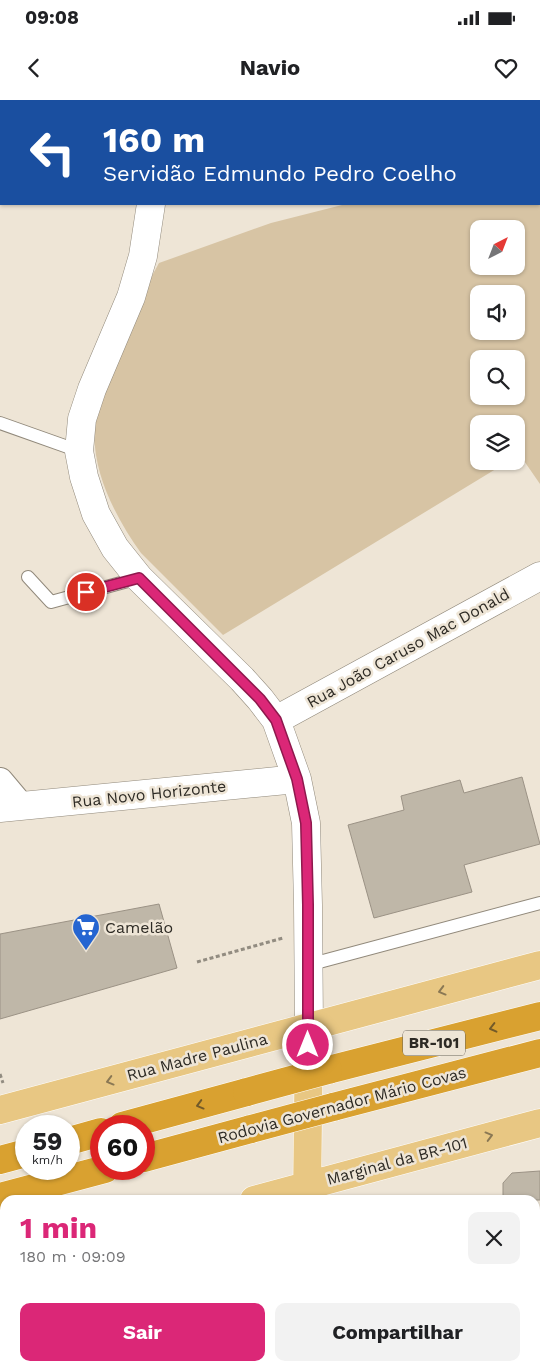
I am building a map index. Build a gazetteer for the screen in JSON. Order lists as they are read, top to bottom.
{
  "streets": {
    "highway": ["BR-101", "Rodovia Governador Mário Covas"],
    "main road": [
      "Rua João Caruso Mac Donald",
      "Rua Novo Horizonte",
      "Rua Madre Paulina",
      "Marginal da BR-101"
    ]
  },
  "one_way": ["Rua Madre Paulina", "Marginal da BR-101"],
  "places": {
    "supermarket": ["Camelão"]
  },
  "north": "top right",
  "page": {
    "status": "09:08",
    "header": "Navio",
    "turn": ["160 m", "Servidão Edmundo Pedro Coelho"],
    "speed": "59 km/h",
    "limit": "60",
    "heading": ["1 min", "180 m · 09:09"],
    "buttons": ["Sair", "Compartilhar"]
  }
}
